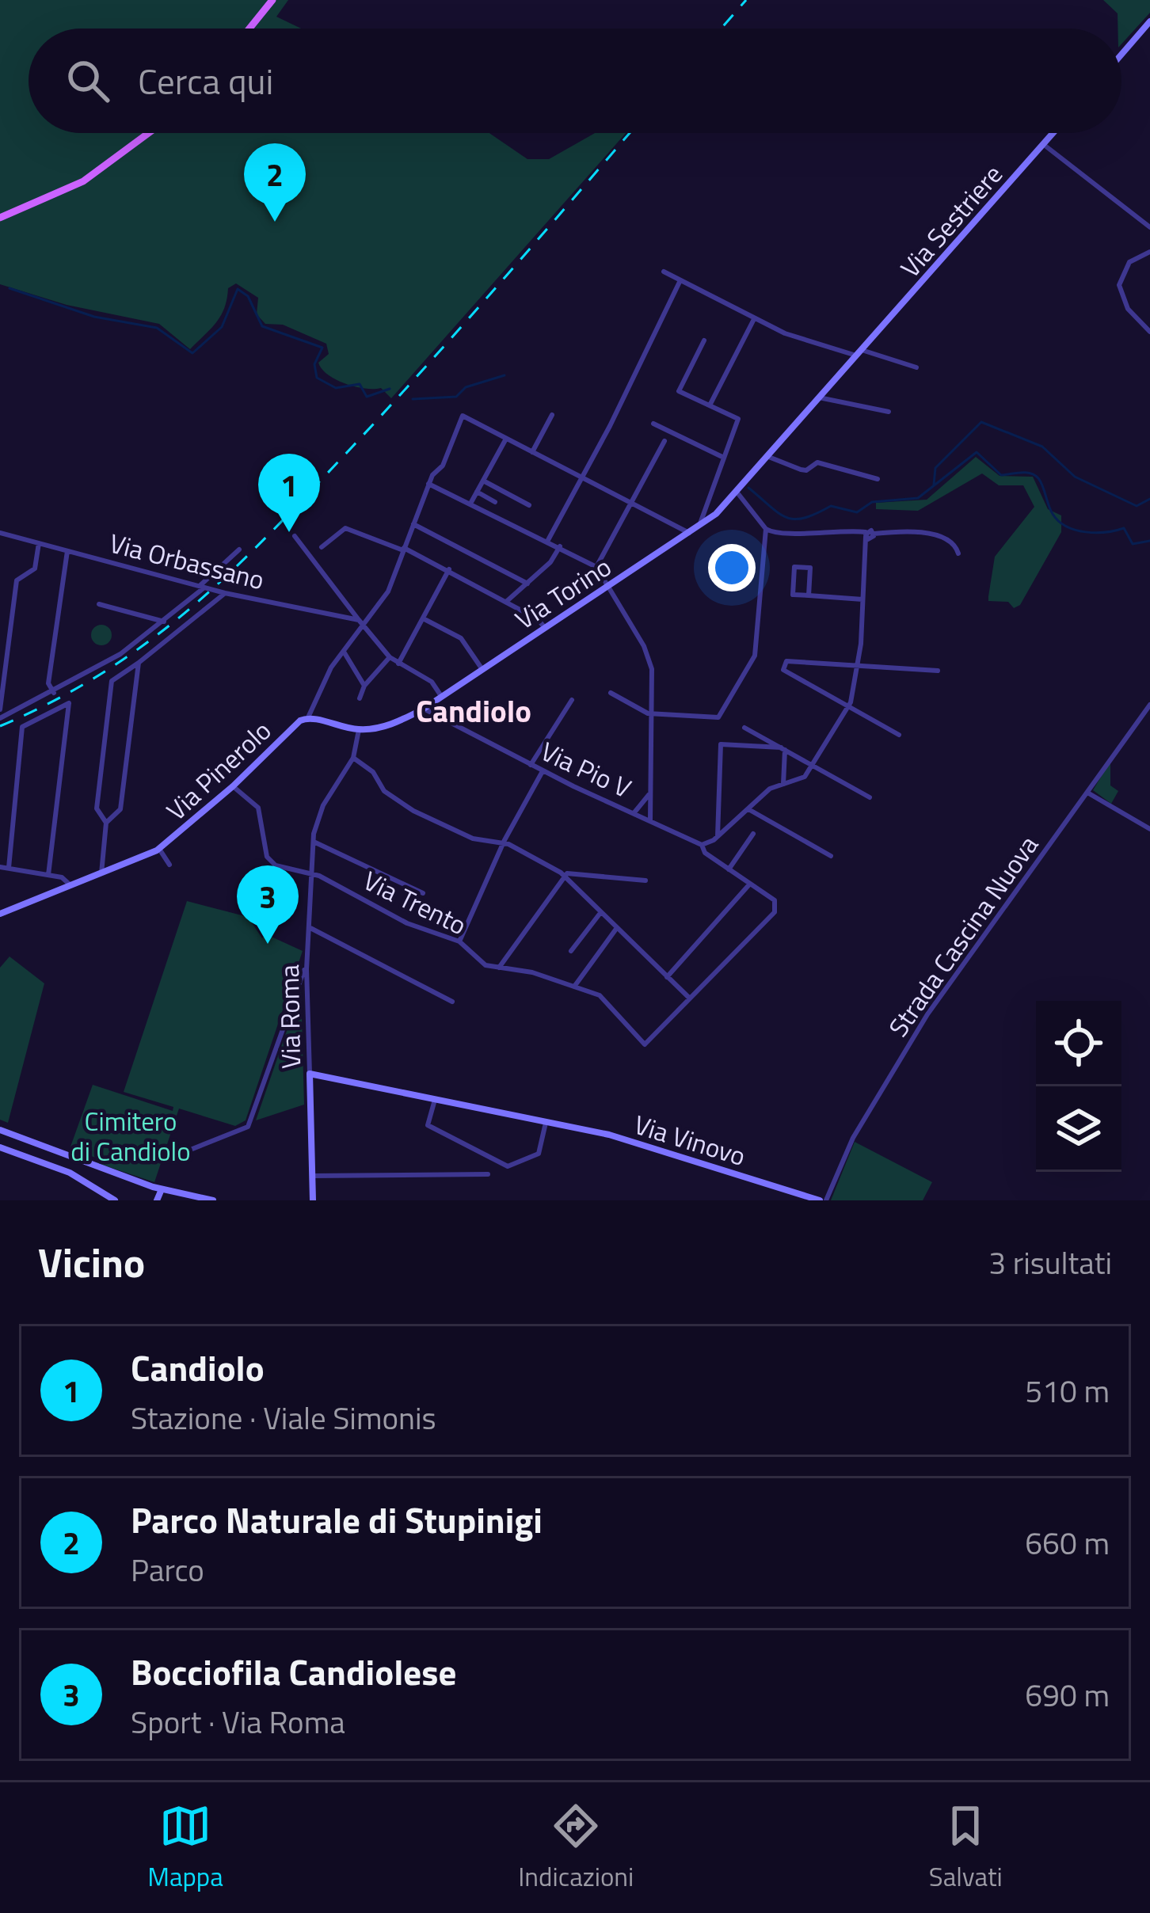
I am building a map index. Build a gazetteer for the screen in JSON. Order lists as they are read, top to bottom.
{
  "streets": {
    "main road": [
      "Via Sestriere",
      "Via Torino",
      "Via Pinerolo",
      "Via Roma",
      "Via Vinovo"
    ],
    "street": [
      "Via Orbassano",
      "Via Pio V",
      "Via Trento",
      "Strada Cascina Nuova"
    ]
  },
  "crossings": [
    ["Via Sestriere", "Via Torino"],
    ["Via Torino", "Via Pio V"],
    ["Via Torino", "Via Pinerolo"],
    ["Via Torino", "Via Roma"],
    ["Via Pio V", "Via Trento"],
    ["Via Pinerolo", "Via Trento"],
    ["Via Pinerolo", "Via Roma"],
    ["Via Trento", "Via Roma"],
    ["Strada Cascina Nuova", "Via Vinovo"],
    ["Via Roma", "Via Vinovo"]
  ],
  "districts": ["Candiolo"],
  "parks": ["Cimitero di Candiolo"],
  "page": {
    "search": "Cerca qui",
    "pins": ["2", "1", "3"],
    "heading": ["Vicino", "3 risultati"],
    "list": [
      {
        "mark": "1",
        "name": "Candiolo",
        "note": "Stazione · Viale Simonis",
        "value": "510 m"
      },
      {
        "mark": "2",
        "name": "Parco Naturale di Stupinigi",
        "note": "Parco",
        "value": "660 m"
      },
      {
        "mark": "3",
        "name": "Bocciofila Candiolese",
        "note": "Sport · Via Roma",
        "value": "690 m"
      }
    ],
    "nav": ["Mappa", "Indicazioni", "Salvati"]
  }
}
